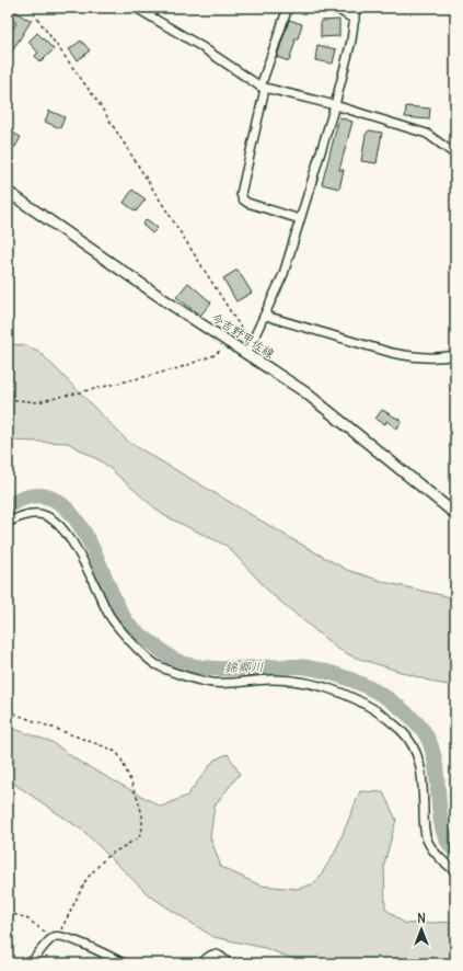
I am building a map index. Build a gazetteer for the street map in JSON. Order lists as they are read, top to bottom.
{
  "streets": {
    "main road": ["今吉野甲佐線"]
  },
  "water": ["錦郷川"],
  "north": "top"
}
